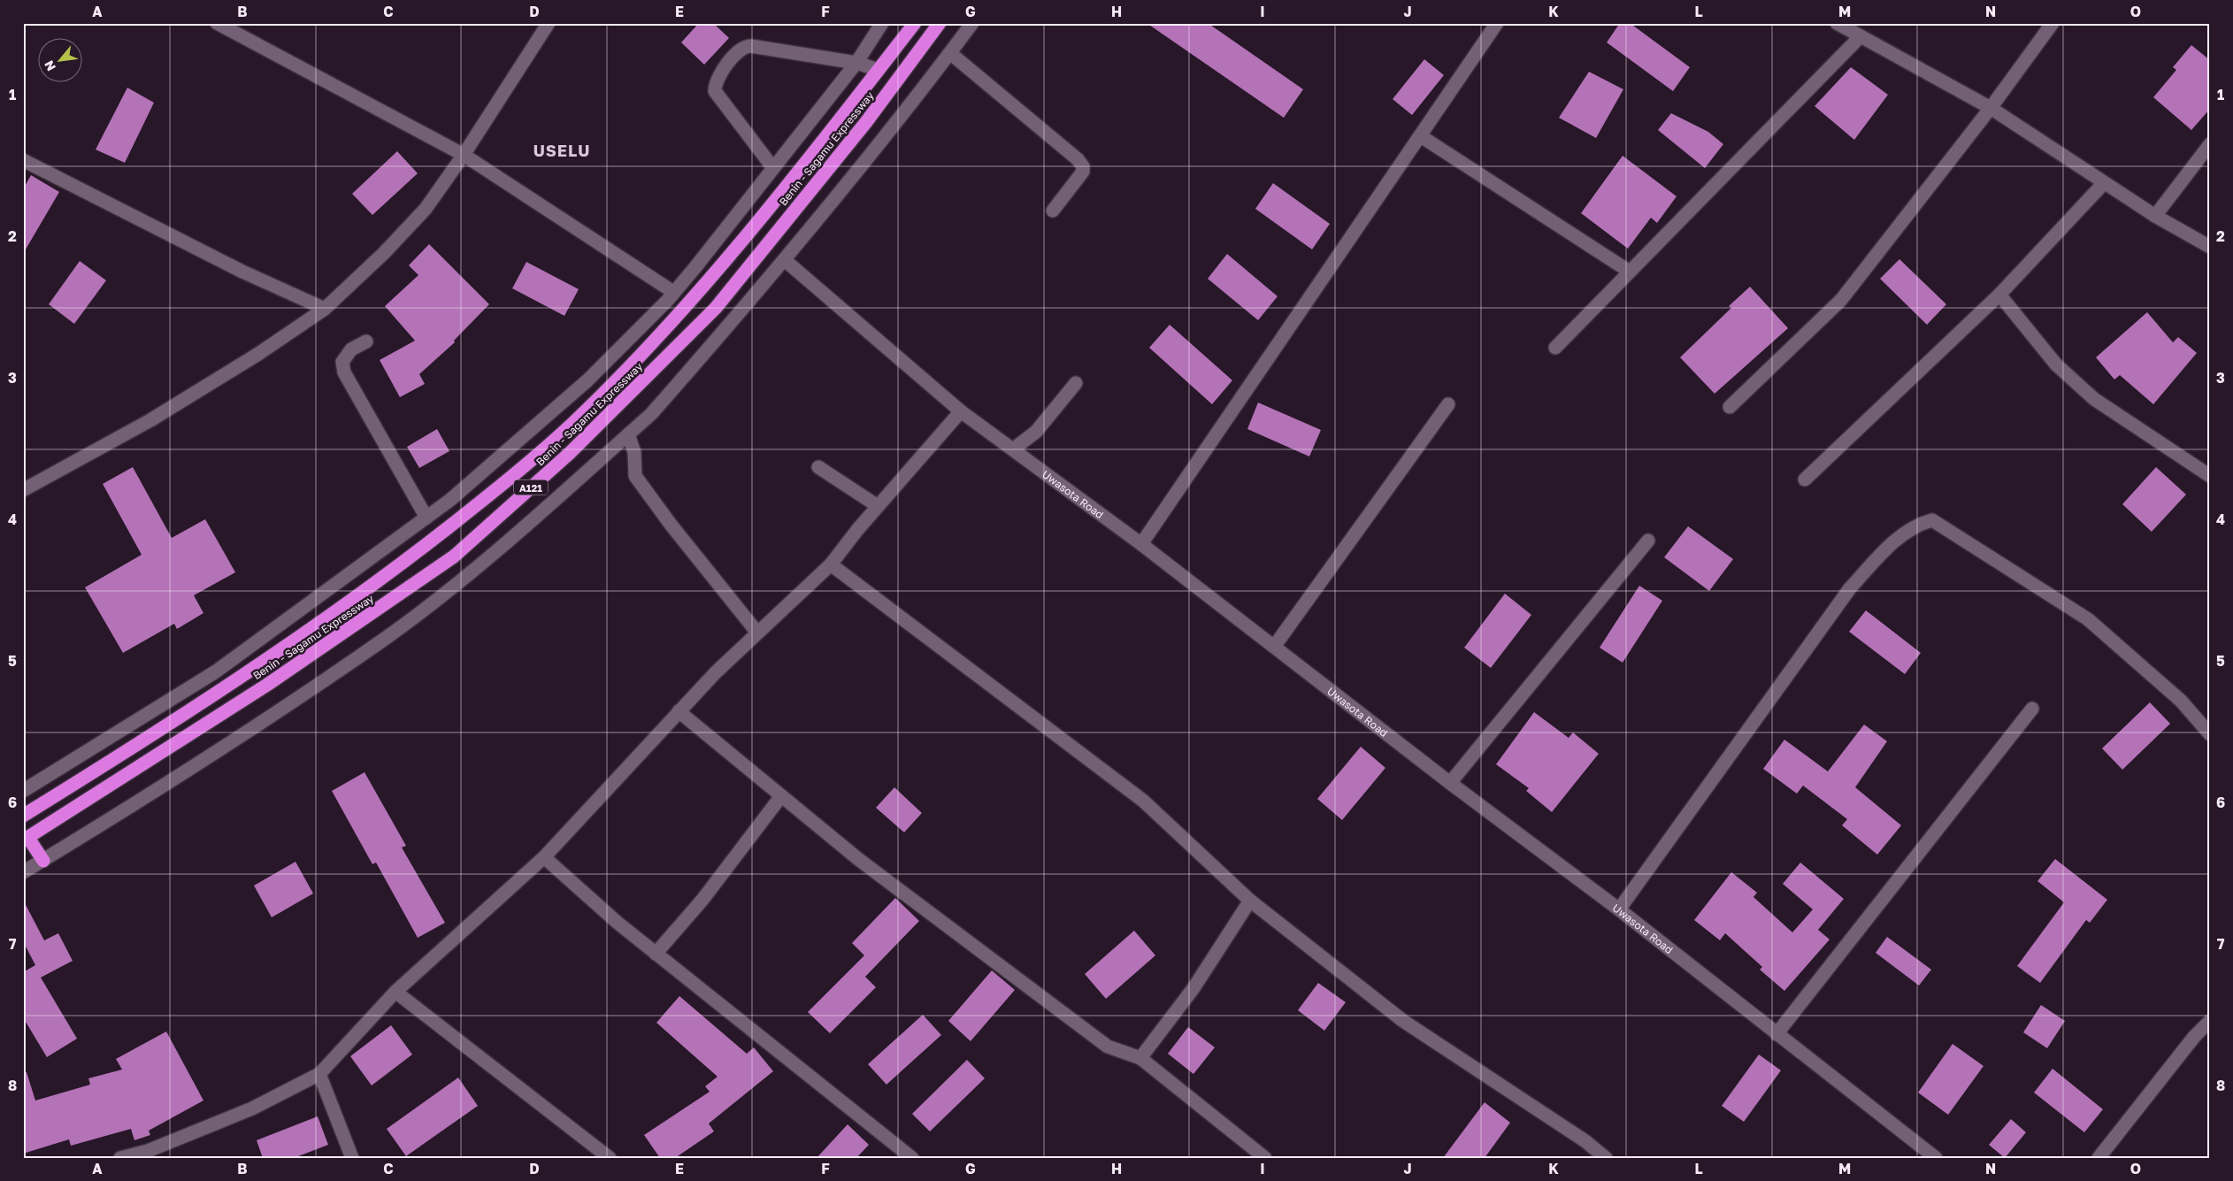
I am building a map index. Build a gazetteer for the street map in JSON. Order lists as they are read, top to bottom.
{
  "streets": {
    "highway": ["Benin - Sagamu Expressway", "A121"],
    "street": ["Uwasota Road"]
  },
  "districts": ["USELU"],
  "north": "bottom left",
  "grid": {
    "columns": [
      "A",
      "B",
      "C",
      "D",
      "E",
      "F",
      "G",
      "H",
      "I",
      "J",
      "K",
      "L",
      "M",
      "N",
      "O"
    ],
    "rows": [
      "1",
      "2",
      "3",
      "4",
      "5",
      "6",
      "7",
      "8"
    ]
  }
}
